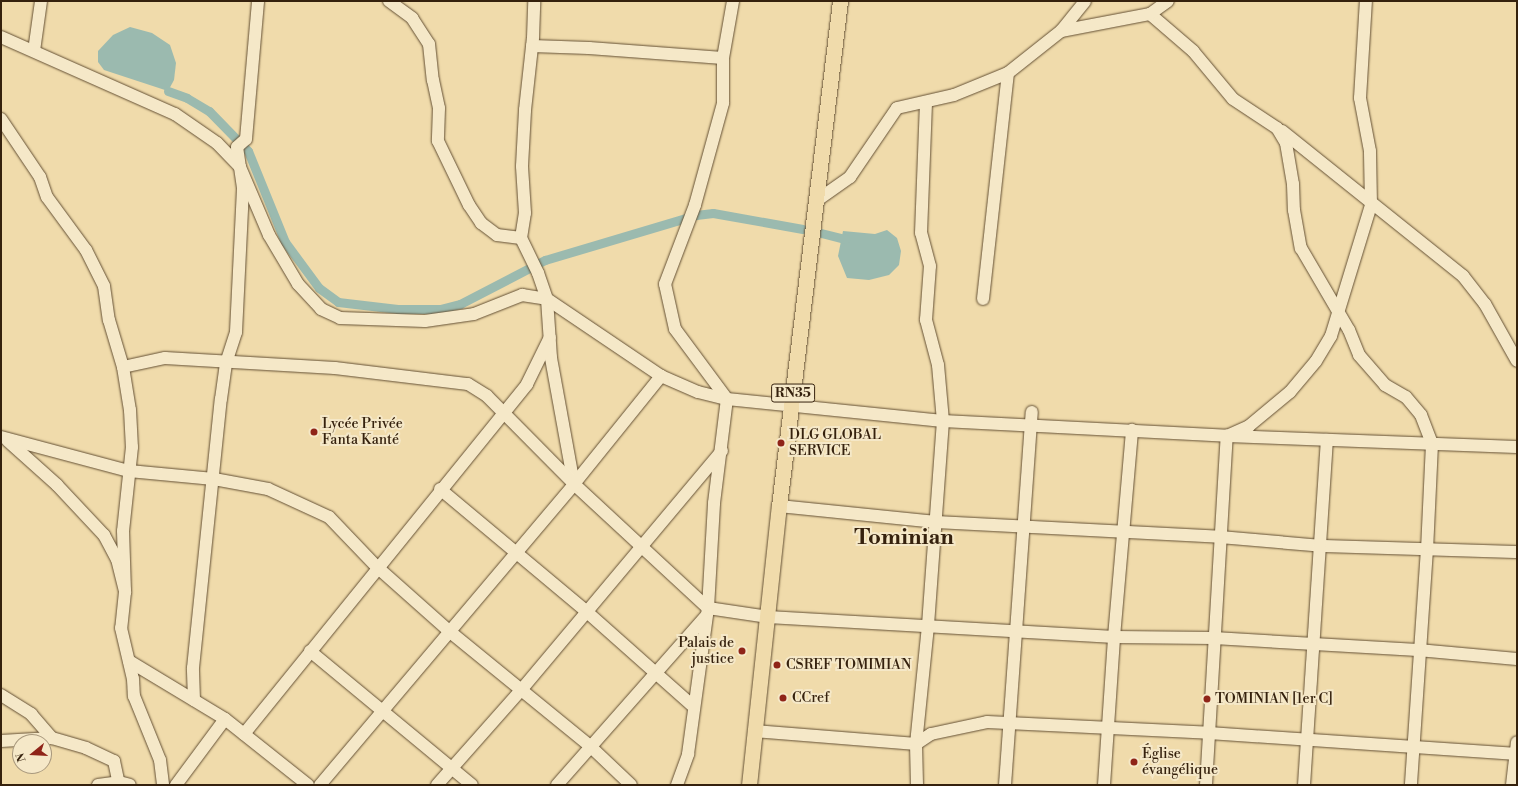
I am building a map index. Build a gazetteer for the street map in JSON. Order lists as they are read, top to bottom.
{
  "streets": {
    "main road": ["RN35"]
  },
  "districts": ["Tominian"],
  "places": [
    "Lycée Privée Fanta Kanté",
    "DLG GLOBAL SERVICE",
    "Palais de justice",
    "CSREF TOMIMIAN",
    "CCref",
    "TOMINIAN [1er C]",
    "Église évangélique"
  ],
  "north": "left"
}
